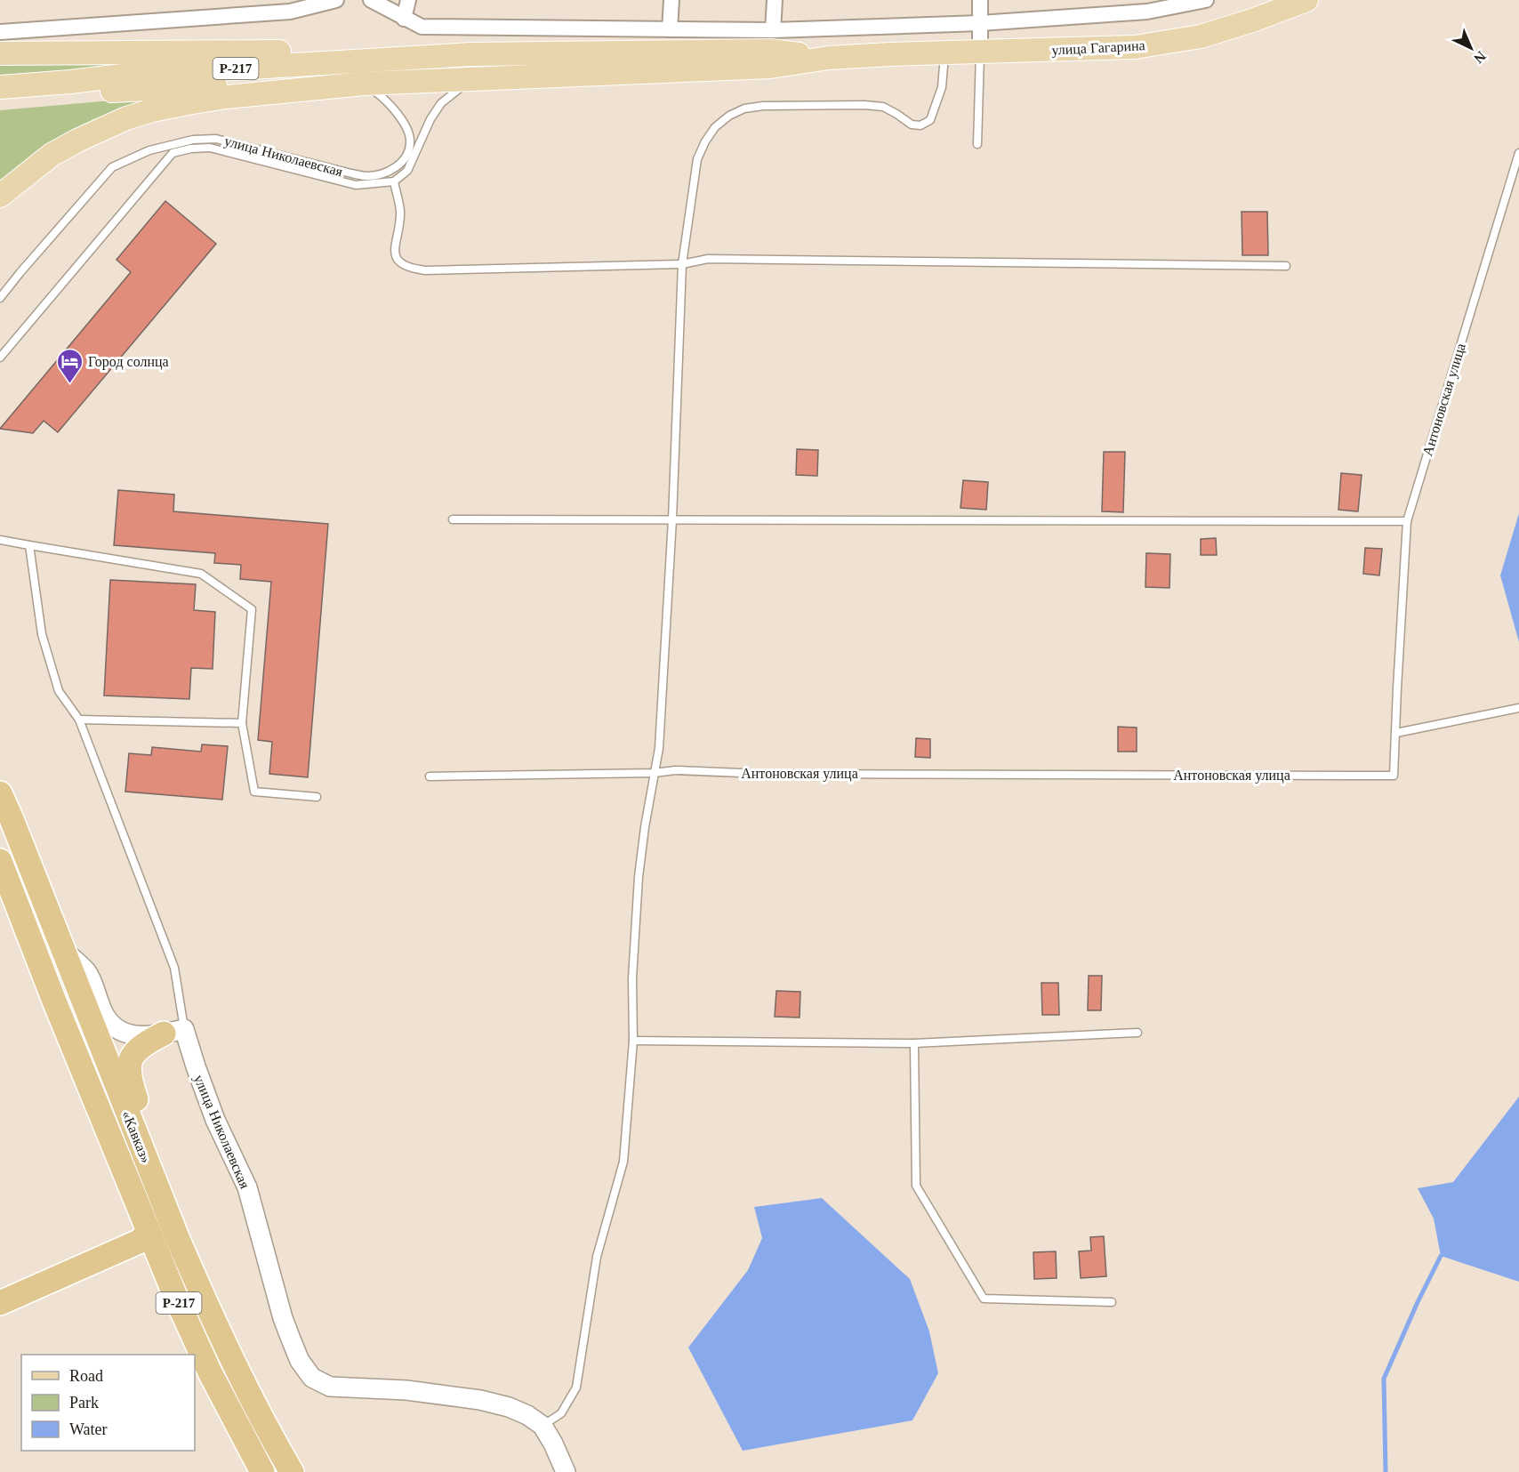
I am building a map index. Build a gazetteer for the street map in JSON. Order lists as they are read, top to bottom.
{
  "streets": {
    "highway": ["Р-217", "«Кавказ»"],
    "main road": ["улица Гагарина"],
    "street": ["улица Николаевская"],
    "lane": ["Антоновская улица"]
  },
  "crossings": [
    ["Р-217", "улица Николаевская"]
  ],
  "places": {
    "hotel": ["Город солнца"]
  },
  "legend": ["Road", "Park", "Water"],
  "north": "bottom right"
}
